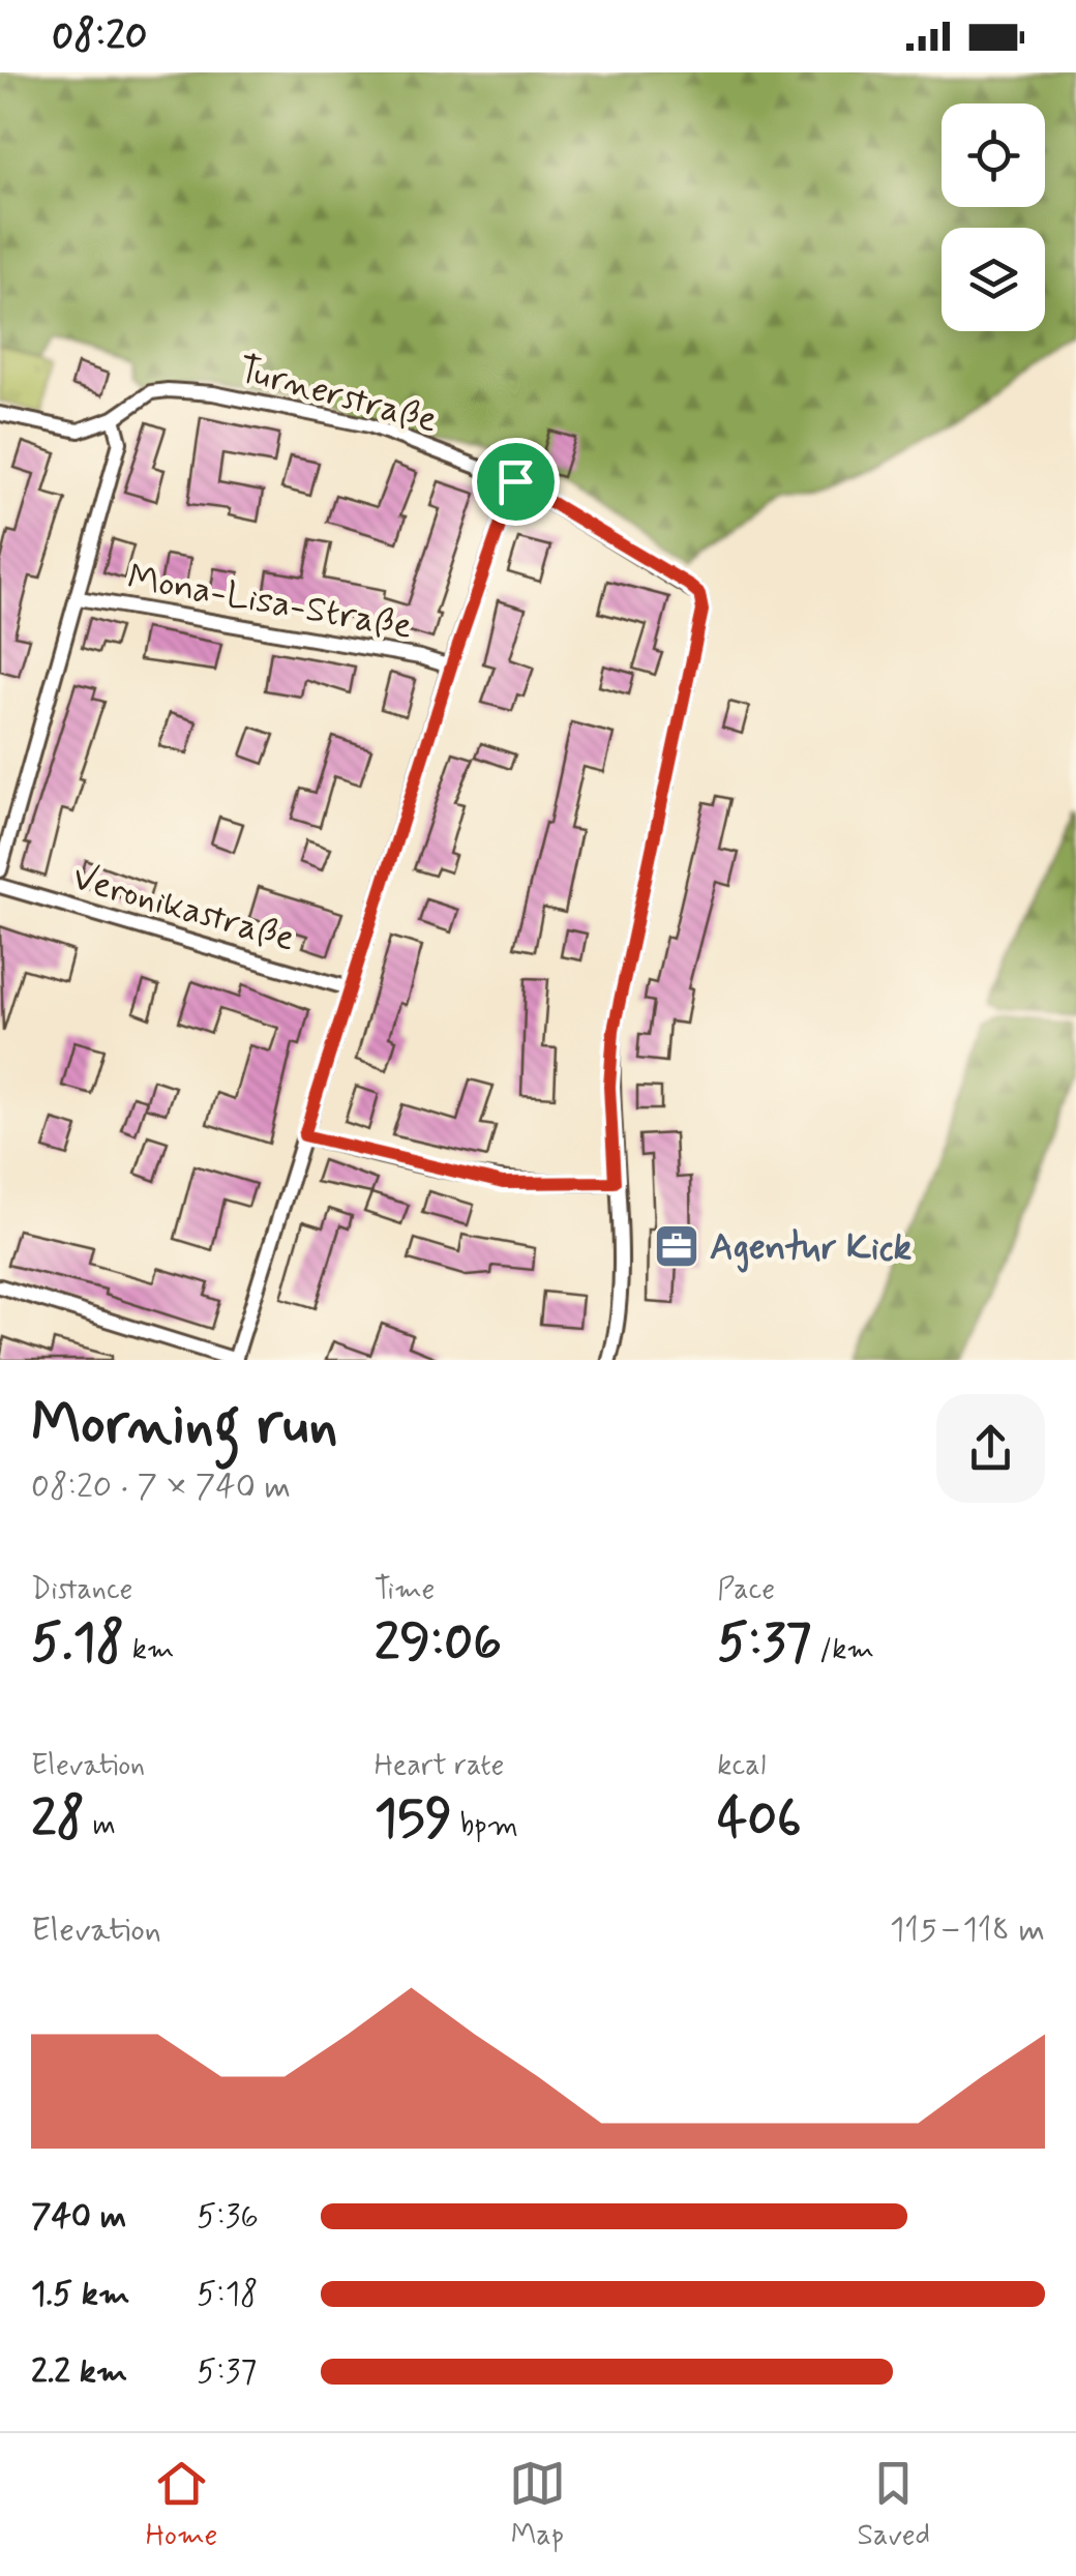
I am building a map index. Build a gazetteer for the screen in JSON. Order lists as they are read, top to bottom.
{
  "streets": {
    "street": ["Turnerstraße", "Mona-Lisa-Straße", "Veronikastraße"]
  },
  "places": {
    "office": ["Agentur Kick"]
  },
  "page": {
    "status": "08:20",
    "heading": ["Morning run", "08:20 · 7 × 740 m"],
    "stats": [
      ["Distance", "5.18 km"],
      ["Time", "29:06"],
      ["Pace", "5:37 /km"],
      ["Elevation", "28 m"],
      ["Heart rate", "159 bpm"],
      ["kcal", "406"]
    ],
    "chart": ["Elevation", "115–118 m"],
    "list": [
      {
        "name": "740 m",
        "note": "5:36"
      },
      {
        "name": "1.5 km",
        "note": "5:18"
      },
      {
        "name": "2.2 km",
        "note": "5:37"
      }
    ],
    "tabs": ["Home", "Map", "Saved"]
  }
}
